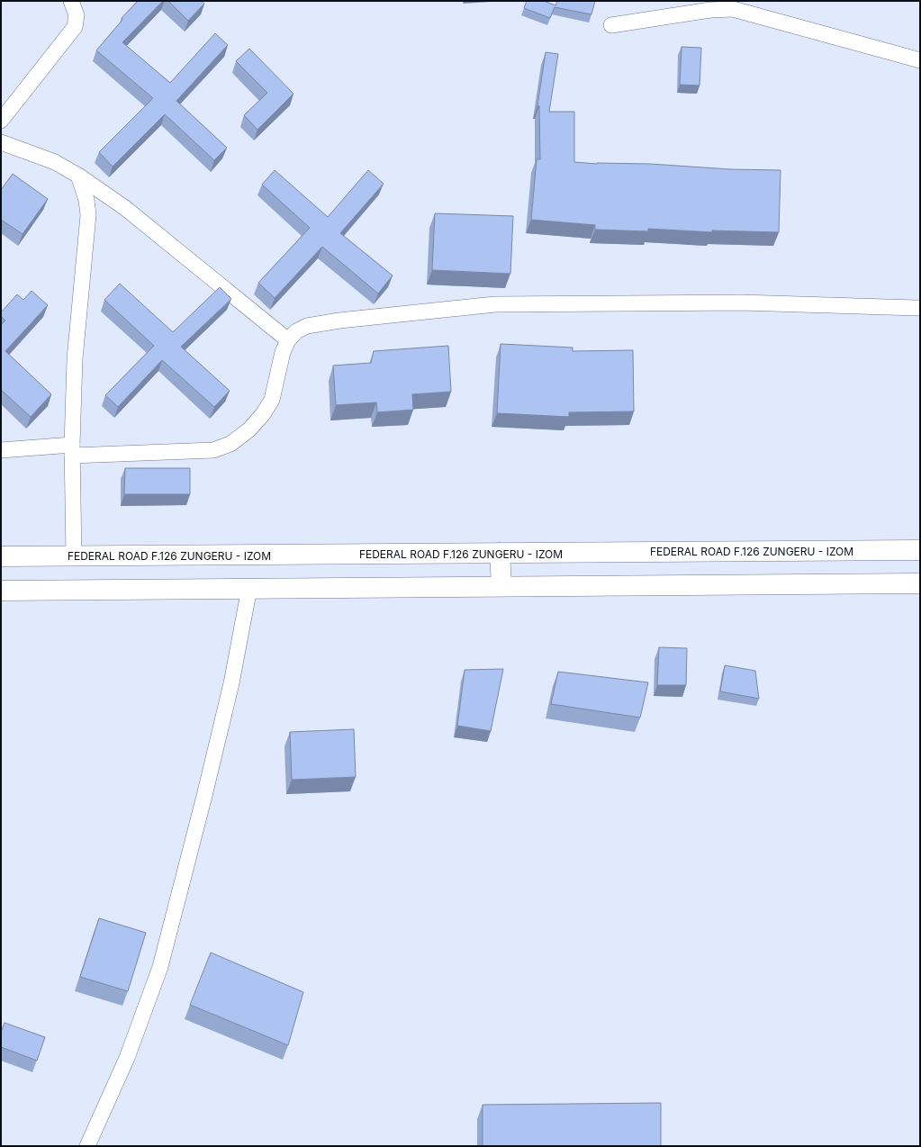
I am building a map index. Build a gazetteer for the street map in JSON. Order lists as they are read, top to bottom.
{
  "streets": {
    "main road": ["FEDERAL ROAD F.126 ZUNGERU - IZOM"]
  }
}
